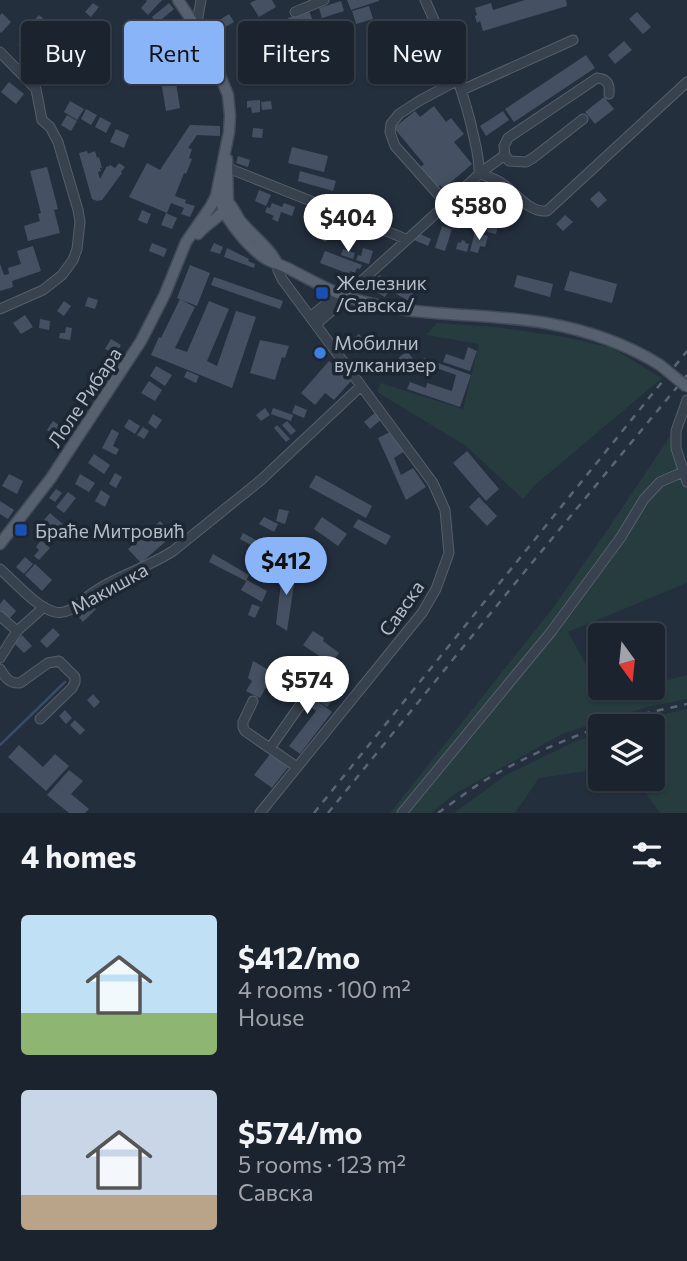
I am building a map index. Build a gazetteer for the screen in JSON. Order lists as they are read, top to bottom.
{
  "streets": {
    "main road": ["Лоле Рибара", "Савска"],
    "street": ["Макишка"]
  },
  "crossings": [
    ["Лоле Рибара", "Савска"],
    ["Макишка", "Савска"]
  ],
  "places": {
    "transit": ["Железник /Савска/", "Браће Митровић"],
    "other": ["Мобилни вулканизер"]
  },
  "north": "bottom",
  "page": {
    "chip": [
      "Buy",
      "Rent",
      "Filters",
      "New"
    ],
    "price": [
      "$580",
      "$404",
      "$412",
      "$574"
    ],
    "heading": "4 homes",
    "list": [
      {
        "name": "$412/mo",
        "note": "4 rooms · 100 m² · House"
      },
      {
        "name": "$574/mo",
        "note": "5 rooms · 123 m² · Савска"
      }
    ]
  }
}
